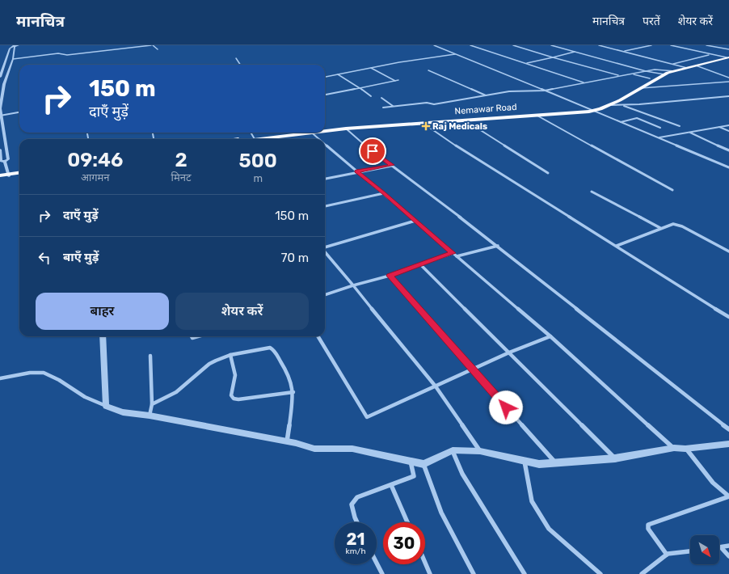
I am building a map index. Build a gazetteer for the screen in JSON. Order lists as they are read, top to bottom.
{
  "streets": {
    "highway": ["Nemawar Road"]
  },
  "places": {
    "health": ["Raj Medicals"]
  },
  "north": "bottom right",
  "page": {
    "header": "मानचित्र",
    "nav": ["मानचित्र", "परतें", "शेयर करें"],
    "turn": ["150 m", "दाएँ मुड़ें"],
    "eta": [
      "09:46",
      "आगमन",
      "2",
      "मिनट",
      "500",
      "m"
    ],
    "list": [
      {
        "name": "दाएँ मुड़ें",
        "value": "150 m"
      },
      {
        "name": "बाएँ मुड़ें",
        "value": "70 m"
      }
    ],
    "buttons": ["बाहर", "शेयर करें"],
    "speed": "21 km/h",
    "limit": "30"
  }
}
